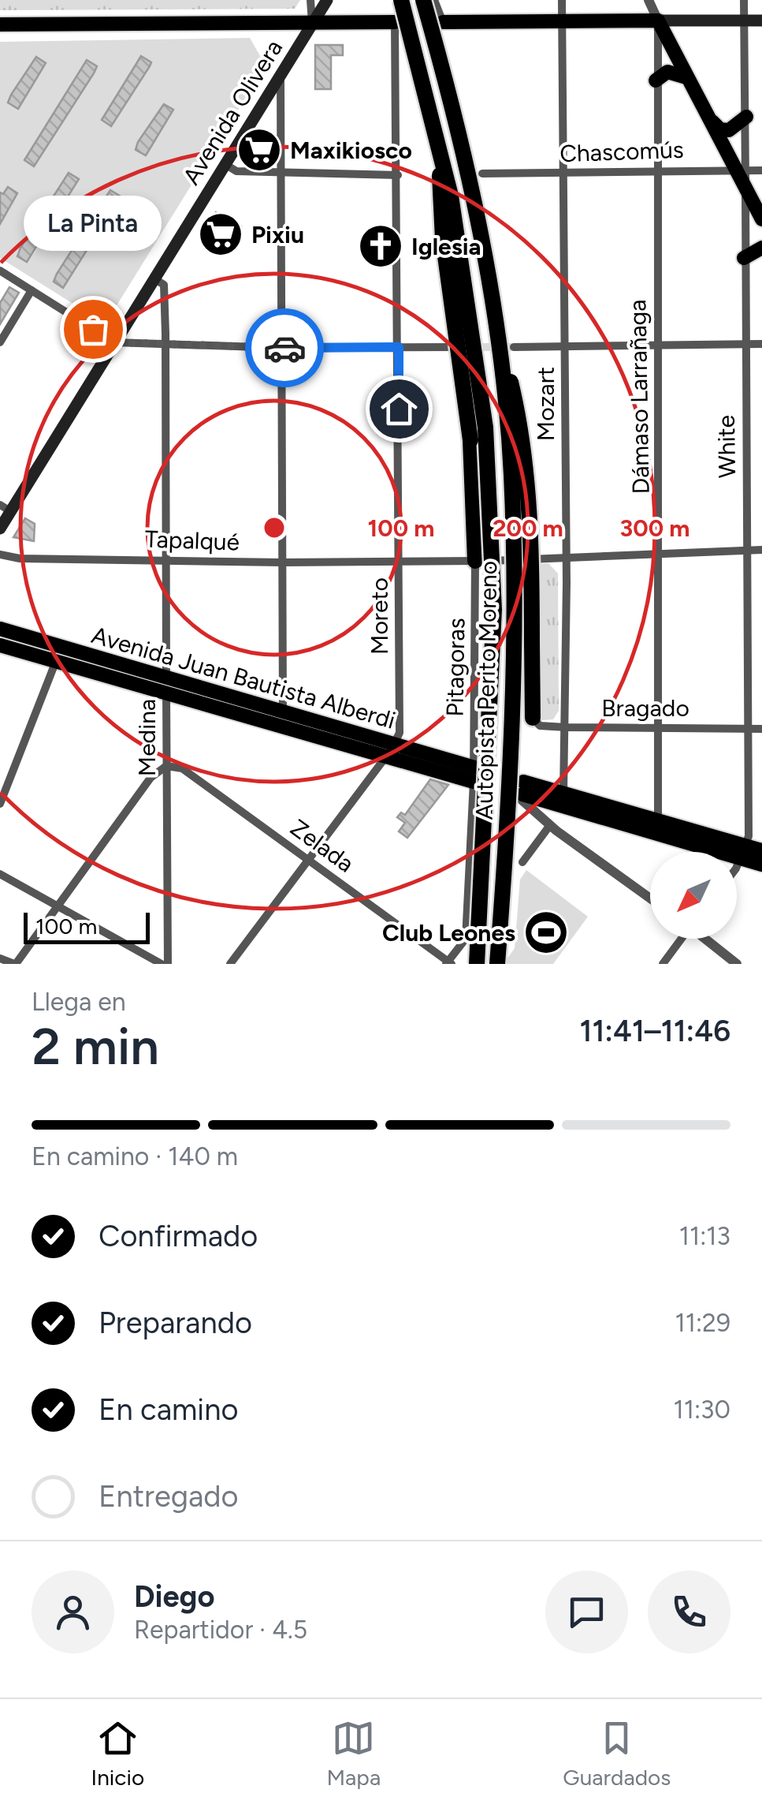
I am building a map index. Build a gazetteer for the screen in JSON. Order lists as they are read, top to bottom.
{
  "streets": {
    "highway": ["Autopista Perito Moreno"],
    "main road": ["Avenida Olivera", "Avenida Juan Bautista Alberdi"],
    "street": [
      "Chascomús",
      "Dámaso Larrañaga",
      "Mozart",
      "White",
      "Tapalqué",
      "Moreto",
      "Pitagoras",
      "Bragado",
      "Medina",
      "Zelada"
    ]
  },
  "crossings": [
    ["Avenida Olivera", "Medina"],
    ["Chascomús", "Dámaso Larrañaga"],
    ["Chascomús", "Mozart"],
    ["Dámaso Larrañaga", "Tapalqué"],
    ["Dámaso Larrañaga", "Bragado"],
    ["Mozart", "Tapalqué"],
    ["Mozart", "Bragado"],
    ["White", "Tapalqué"],
    ["White", "Bragado"],
    ["Tapalqué", "Moreto"],
    ["Tapalqué", "Pitagoras"],
    ["Tapalqué", "Medina"],
    ["Moreto", "Avenida Juan Bautista Alberdi"],
    ["Moreto", "Zelada"],
    ["Pitagoras", "Avenida Juan Bautista Alberdi"],
    ["Avenida Juan Bautista Alberdi", "Medina"],
    ["Medina", "Zelada"]
  ],
  "places": {
    "supermarket": ["Maxikiosco", "Pixiu"],
    "church": ["Iglesia"],
    "other": ["La Pinta"],
    "sports": ["Club Leones"]
  },
  "scale_bar": "100 m",
  "north": "bottom left",
  "page": {
    "bubble": "La Pinta",
    "scale": "100 m",
    "heading": ["2 min", "Llega en", "11:41–11:46"],
    "panel": ["Diego", "Repartidor · 4.5"],
    "bar": "En camino · 140 m",
    "list": [
      ["Confirmado", "11:13"],
      ["Preparando", "11:29"],
      ["En camino", "11:30"],
      "Entregado"
    ],
    "tabs": ["Inicio", "Mapa", "Guardados"]
  },
  "rings": ["100 m", "200 m", "300 m"]
}
